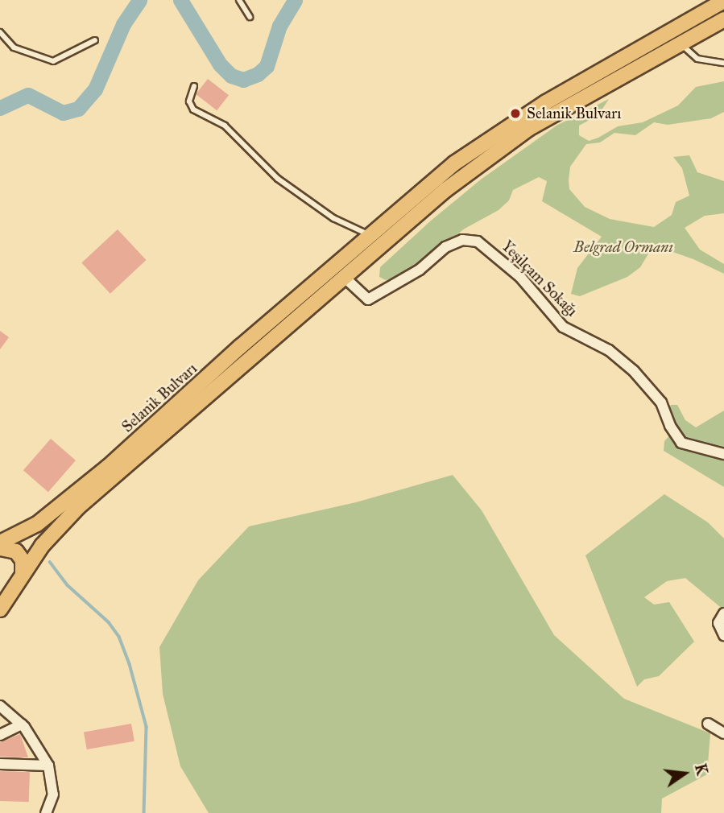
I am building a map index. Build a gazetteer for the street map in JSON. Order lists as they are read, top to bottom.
{
  "streets": {
    "main road": ["Selanik Bulvarı"],
    "street": ["Yeşilçam Sokağı"]
  },
  "crossings": [
    ["Yeşilçam Sokağı", "Selanik Bulvarı"]
  ],
  "parks": ["Belgrad Ormanı"],
  "places": ["Selanik Bulvarı"],
  "north": "right"
}
